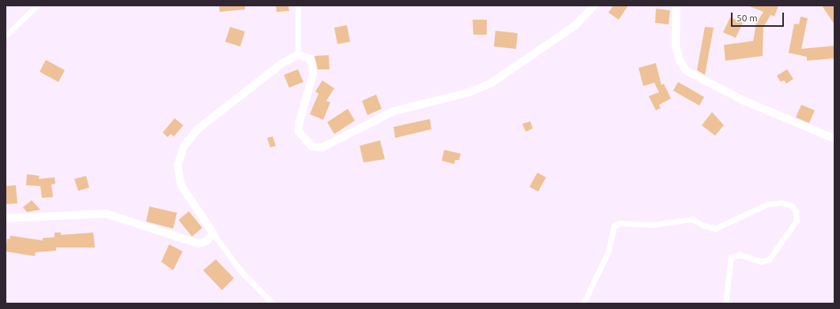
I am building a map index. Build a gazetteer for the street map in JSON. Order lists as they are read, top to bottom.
{
  "scale_bar": "50 m"
}
